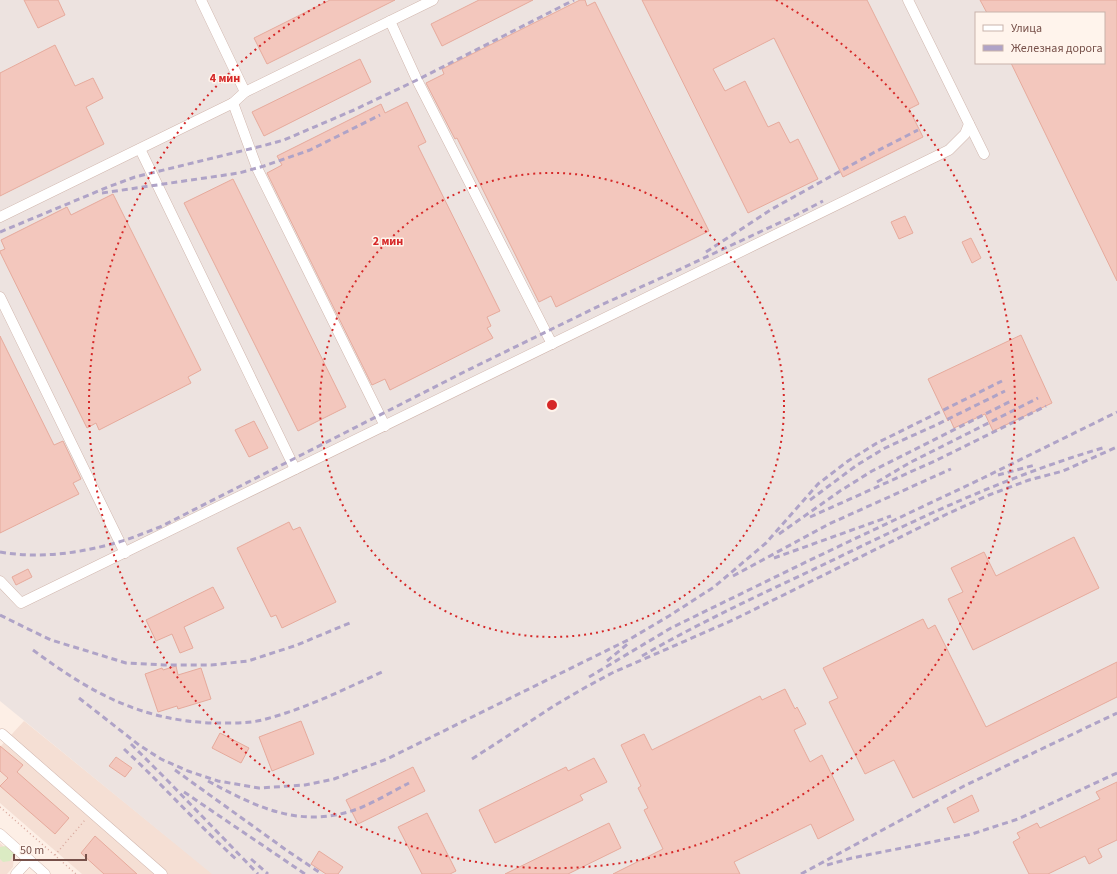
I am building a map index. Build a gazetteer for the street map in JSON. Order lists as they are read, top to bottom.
{
  "legend": ["Улица", "Железная дорога"],
  "scale_bar": "50 m",
  "rings": ["4 мин", "2 мин"]
}
